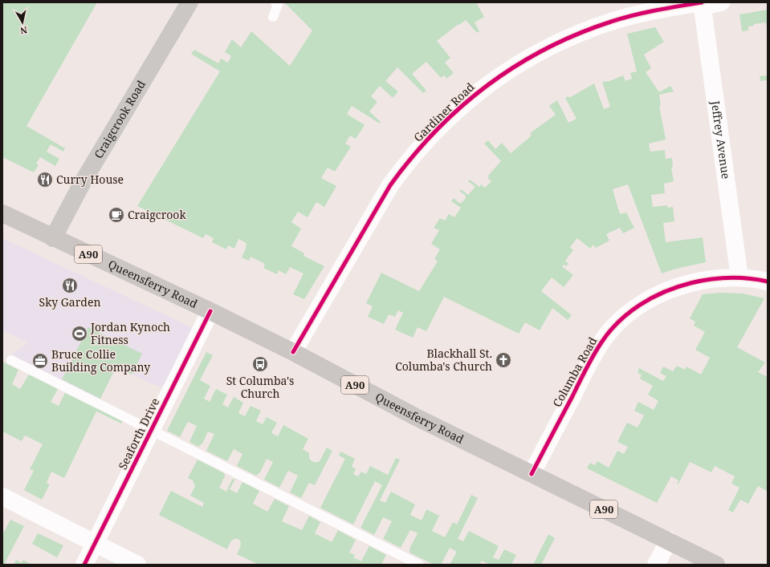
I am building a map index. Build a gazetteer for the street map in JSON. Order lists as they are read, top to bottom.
{
  "streets": {
    "main road": ["A90", "Queensferry Road"],
    "street": [
      "Gardiner Road",
      "Craigcrook Road",
      "Jeffrey Avenue",
      "Columba Road",
      "Seaforth Drive"
    ]
  },
  "crossings": [
    ["Gardiner Road", "Jeffrey Avenue"],
    ["Gardiner Road", "Queensferry Road"],
    ["Craigcrook Road", "Queensferry Road"],
    ["Jeffrey Avenue", "Columba Road"],
    ["A90", "Queensferry Road"],
    ["A90", "Columba Road"],
    ["Queensferry Road", "Columba Road"],
    ["Queensferry Road", "Seaforth Drive"]
  ],
  "places": {
    "restaurant": ["Curry House", "Sky Garden"],
    "cafe": ["Craigcrook"],
    "sports": ["Jordan Kynoch Fitness"],
    "church": ["Blackhall St. Columba's Church"],
    "office": ["Bruce Collie Building Company"],
    "bus stop": ["St Columba's Church"]
  },
  "north": "bottom"
}
